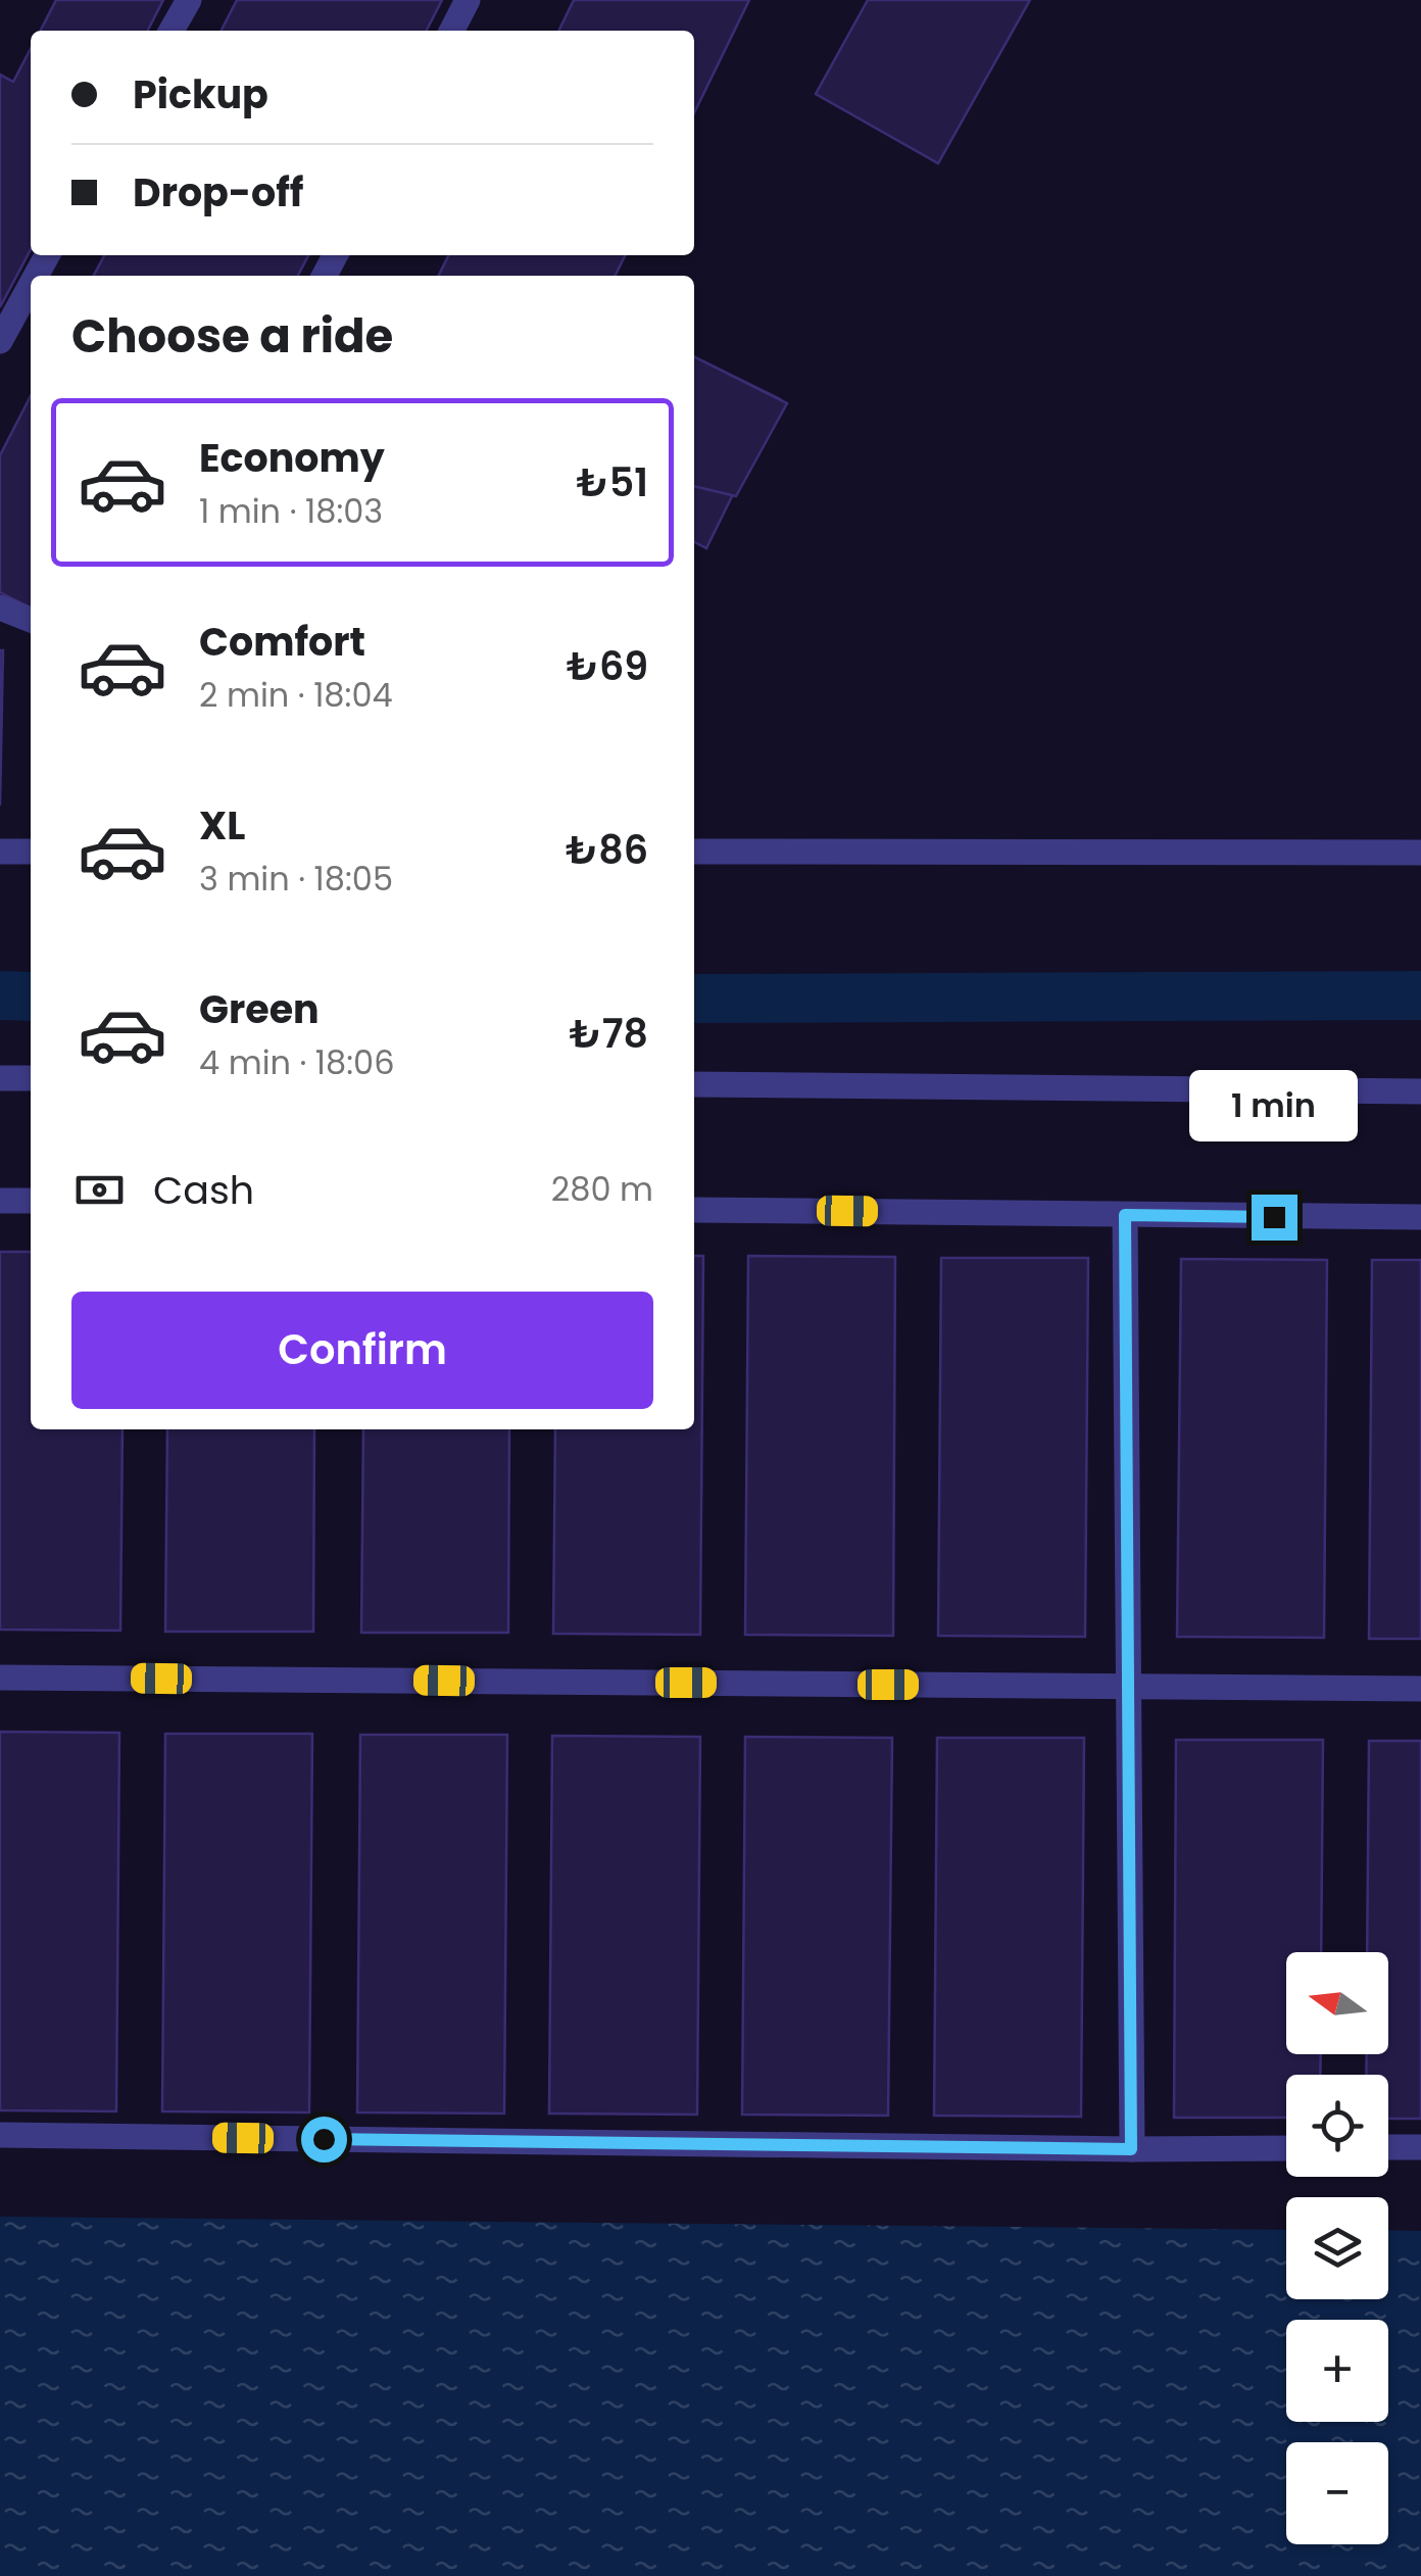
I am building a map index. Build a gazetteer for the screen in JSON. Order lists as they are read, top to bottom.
{
  "north": "left",
  "page": {
    "banner": ["Pickup", "Drop-off"],
    "heading": "Choose a ride",
    "list": [
      {
        "name": "Economy",
        "note": "1 min · 18:03",
        "value": "₺51"
      },
      {
        "name": "Comfort",
        "note": "2 min · 18:04",
        "value": "₺69"
      },
      {
        "name": "XL",
        "note": "3 min · 18:05",
        "value": "₺86"
      },
      {
        "name": "Green",
        "note": "4 min · 18:06",
        "value": "₺78"
      }
    ],
    "bubble": "1 min",
    "pay": ["Cash", "280 m"],
    "buttons": "Confirm",
    "map_buttons": ["+", "−"]
  }
}
